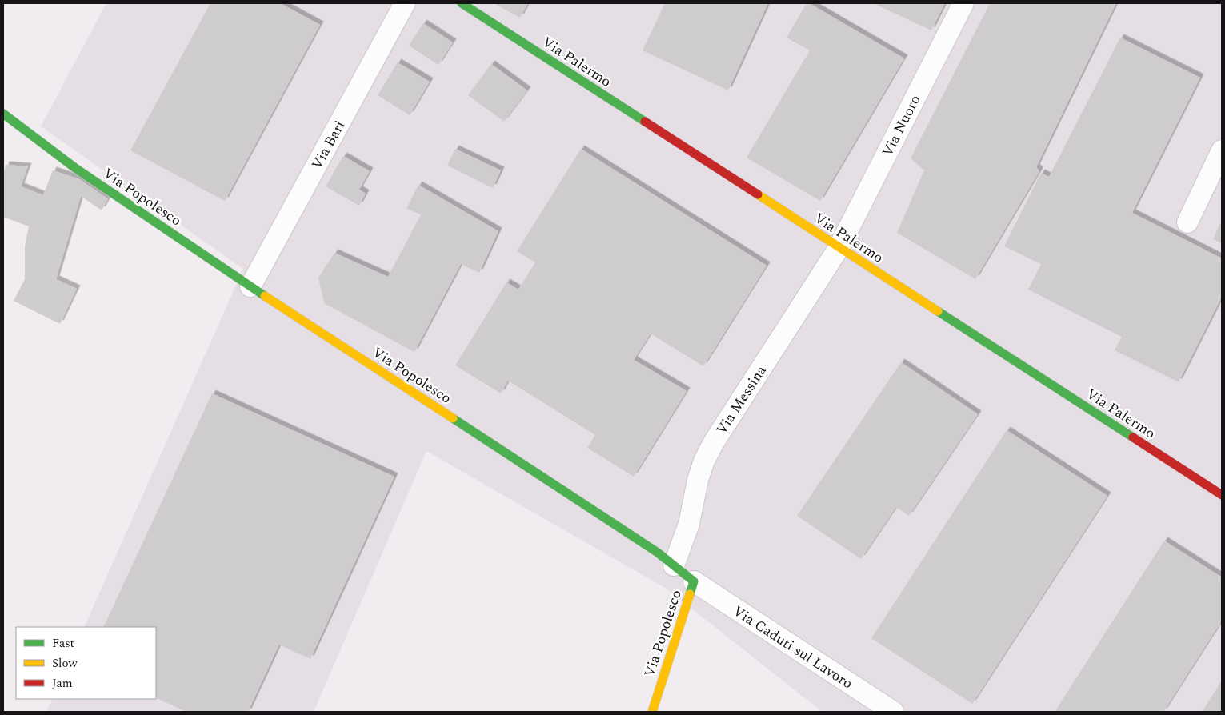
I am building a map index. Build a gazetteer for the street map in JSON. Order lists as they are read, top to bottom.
{
  "streets": {
    "street": [
      "Via Palermo",
      "Via Nuoro",
      "Via Bari",
      "Via Popolesco",
      "Via Messina",
      "Via Caduti sul Lavoro"
    ]
  },
  "crossings": [
    ["Via Palermo", "Via Nuoro"],
    ["Via Palermo", "Via Messina"],
    ["Via Nuoro", "Via Messina"],
    ["Via Bari", "Via Popolesco"],
    ["Via Popolesco", "Via Messina"],
    ["Via Popolesco", "Via Caduti sul Lavoro"]
  ],
  "legend": ["Fast", "Slow", "Jam"]
}
